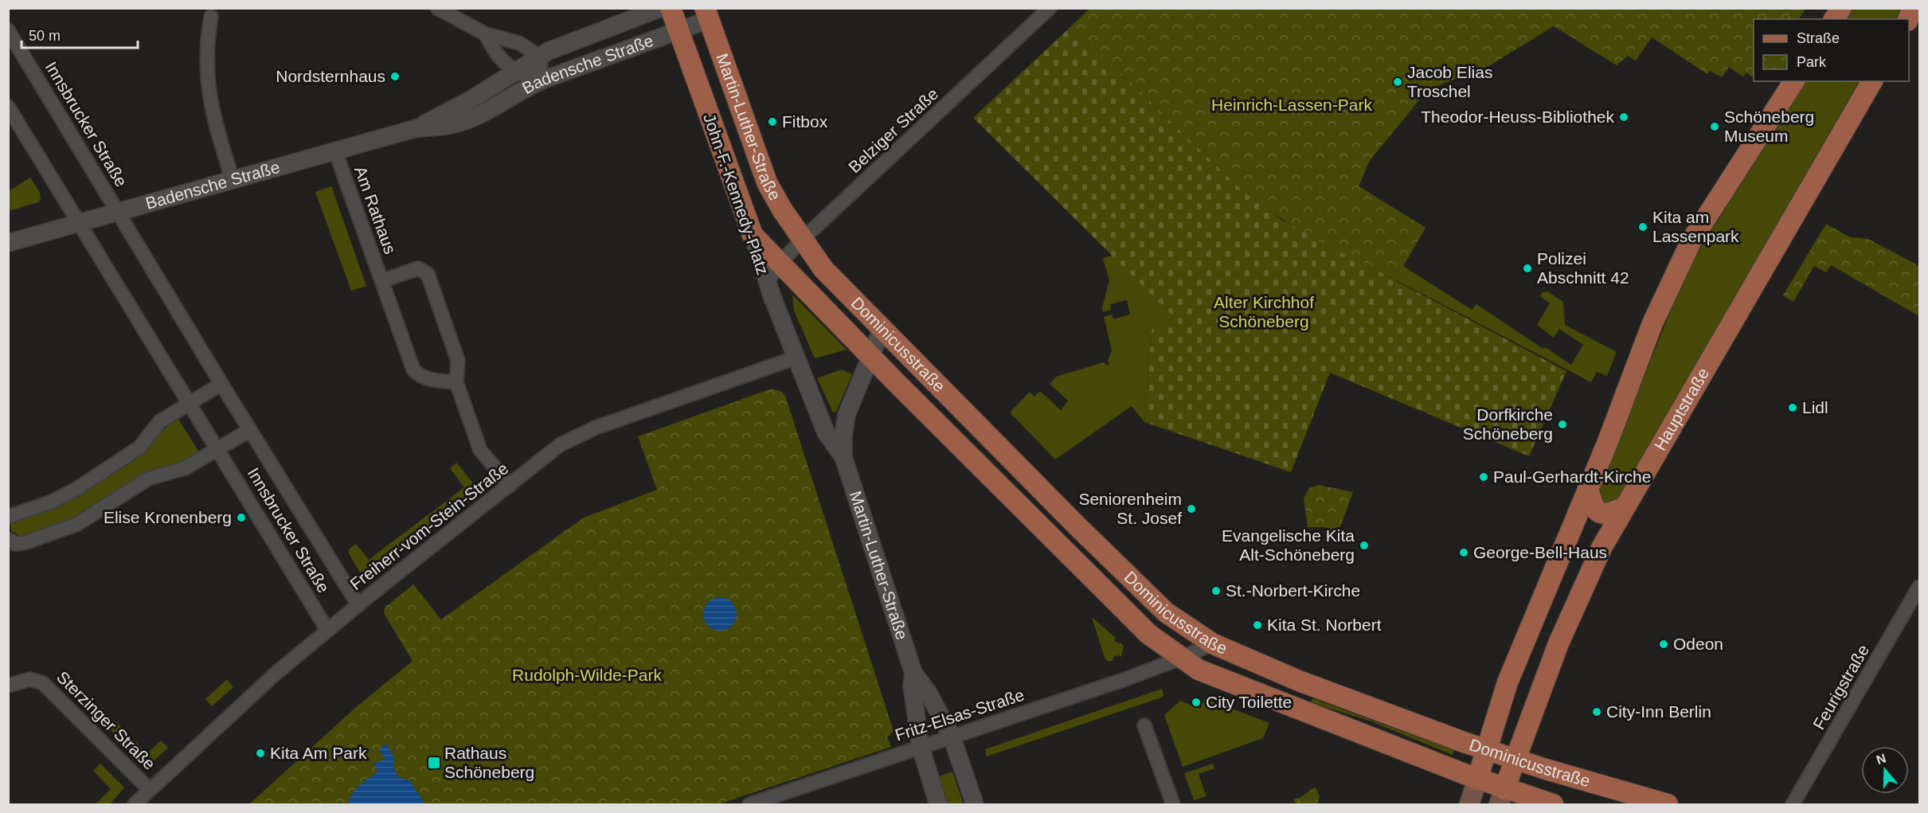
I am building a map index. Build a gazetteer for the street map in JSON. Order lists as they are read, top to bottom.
{
  "streets": {
    "main road": [
      "Martin-Luther-Straße",
      "John-F.-Kennedy-Platz",
      "Dominicusstraße",
      "Hauptstraße"
    ],
    "street": [
      "Badensche Straße",
      "Innsbrucker Straße",
      "Belziger Straße",
      "Am Rathaus",
      "Freiherr-vom-Stein-Straße",
      "Feurigstraße",
      "Fritz-Elsas-Straße",
      "Sterzinger Straße"
    ]
  },
  "crossings": [
    ["Badensche Straße", "Innsbrucker Straße"],
    ["Badensche Straße", "Martin-Luther-Straße"],
    ["Badensche Straße", "John-F.-Kennedy-Platz"],
    ["Badensche Straße", "Am Rathaus"],
    ["Innsbrucker Straße", "Freiherr-vom-Stein-Straße"],
    ["Martin-Luther-Straße", "Belziger Straße"],
    ["Martin-Luther-Straße", "John-F.-Kennedy-Platz"],
    ["Martin-Luther-Straße", "Dominicusstraße"],
    ["Martin-Luther-Straße", "Freiherr-vom-Stein-Straße"],
    ["Martin-Luther-Straße", "Fritz-Elsas-Straße"],
    ["Belziger Straße", "John-F.-Kennedy-Platz"],
    ["Belziger Straße", "Dominicusstraße"],
    ["John-F.-Kennedy-Platz", "Dominicusstraße"],
    ["John-F.-Kennedy-Platz", "Freiherr-vom-Stein-Straße"],
    ["Am Rathaus", "Freiherr-vom-Stein-Straße"],
    ["Dominicusstraße", "Hauptstraße"],
    ["Dominicusstraße", "Fritz-Elsas-Straße"],
    ["Freiherr-vom-Stein-Straße", "Sterzinger Straße"]
  ],
  "parks": ["Heinrich-Lassen-Park", "Alter Kirchhof Schöneberg", "Rudolph-Wilde-Park"],
  "places": {
    "other": [
      "Nordsternhaus",
      "Jacob Elias Troschel",
      "Theodor-Heuss-Bibliothek",
      "Fitbox",
      "Schöneberg Museum",
      "Kita am Lassenpark",
      "Polizei Abschnitt 42",
      "Lidl",
      "Dorfkirche Schöneberg",
      "Paul-Gerhardt-Kirche",
      "Seniorenheim St. Josef",
      "Elise Kronenberg",
      "Evangelische Kita Alt-Schöneberg",
      "George-Bell-Haus",
      "St.-Norbert-Kirche",
      "Kita St. Norbert",
      "Odeon",
      "City Toilette",
      "City-Inn Berlin",
      "Kita Am Park"
    ],
    "transit": ["Rathaus Schöneberg"]
  },
  "legend": ["Straße", "Park"],
  "scale_bar": "50 m",
  "north": "top"
}
